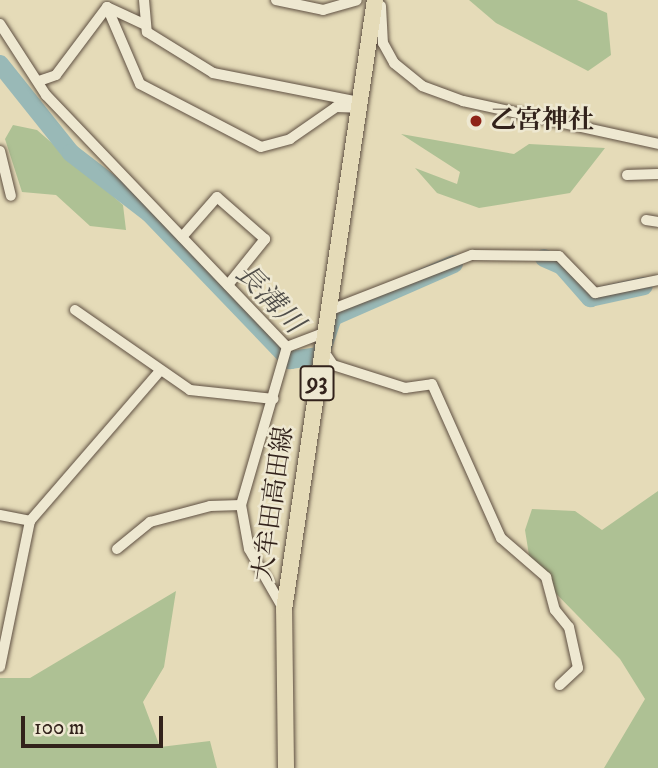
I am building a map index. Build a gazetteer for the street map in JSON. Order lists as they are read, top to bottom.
{
  "streets": {
    "main road": ["93", "大牟田高田線"]
  },
  "water": ["長溝川"],
  "places": ["乙宮神社"],
  "scale_bar": "100 m"
}
